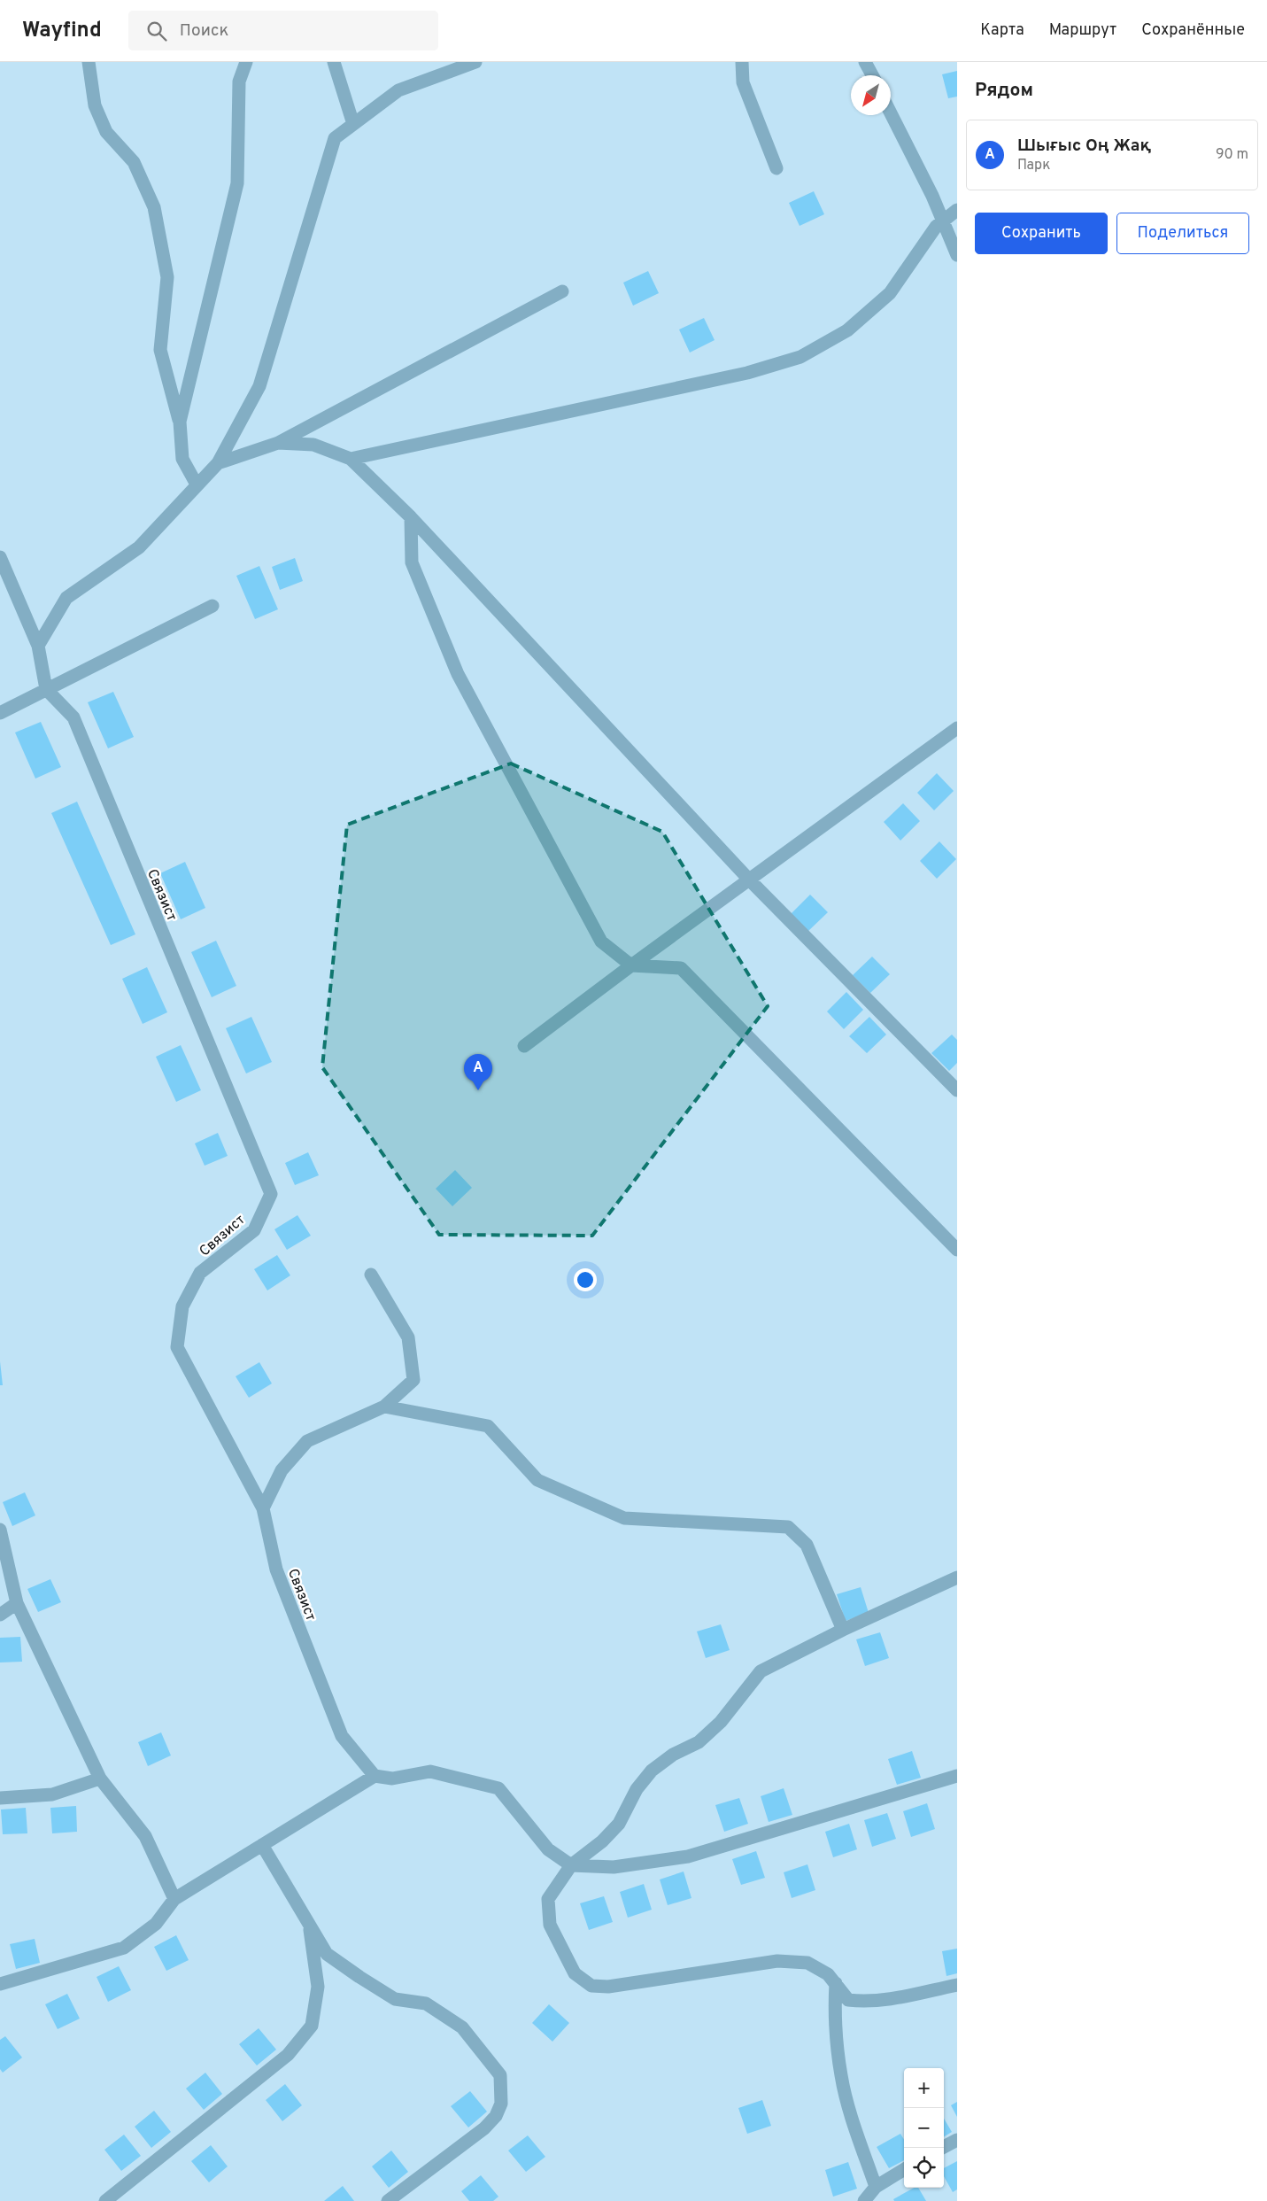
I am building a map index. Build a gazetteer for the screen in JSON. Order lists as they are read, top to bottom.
{
  "streets": {
    "street": ["Связист"]
  },
  "north": "bottom left",
  "page": {
    "header": "Wayfind",
    "search": "Поиск",
    "nav": ["Карта", "Маршрут", "Сохранённые"],
    "heading": "Рядом",
    "list": [
      {
        "mark": "A",
        "name": "Шығыс Оң Жақ",
        "note": "Парк",
        "value": "90 m"
      }
    ],
    "buttons": ["Сохранить", "Поделиться"],
    "pins": "A",
    "map_buttons": ["+", "−"]
  }
}
